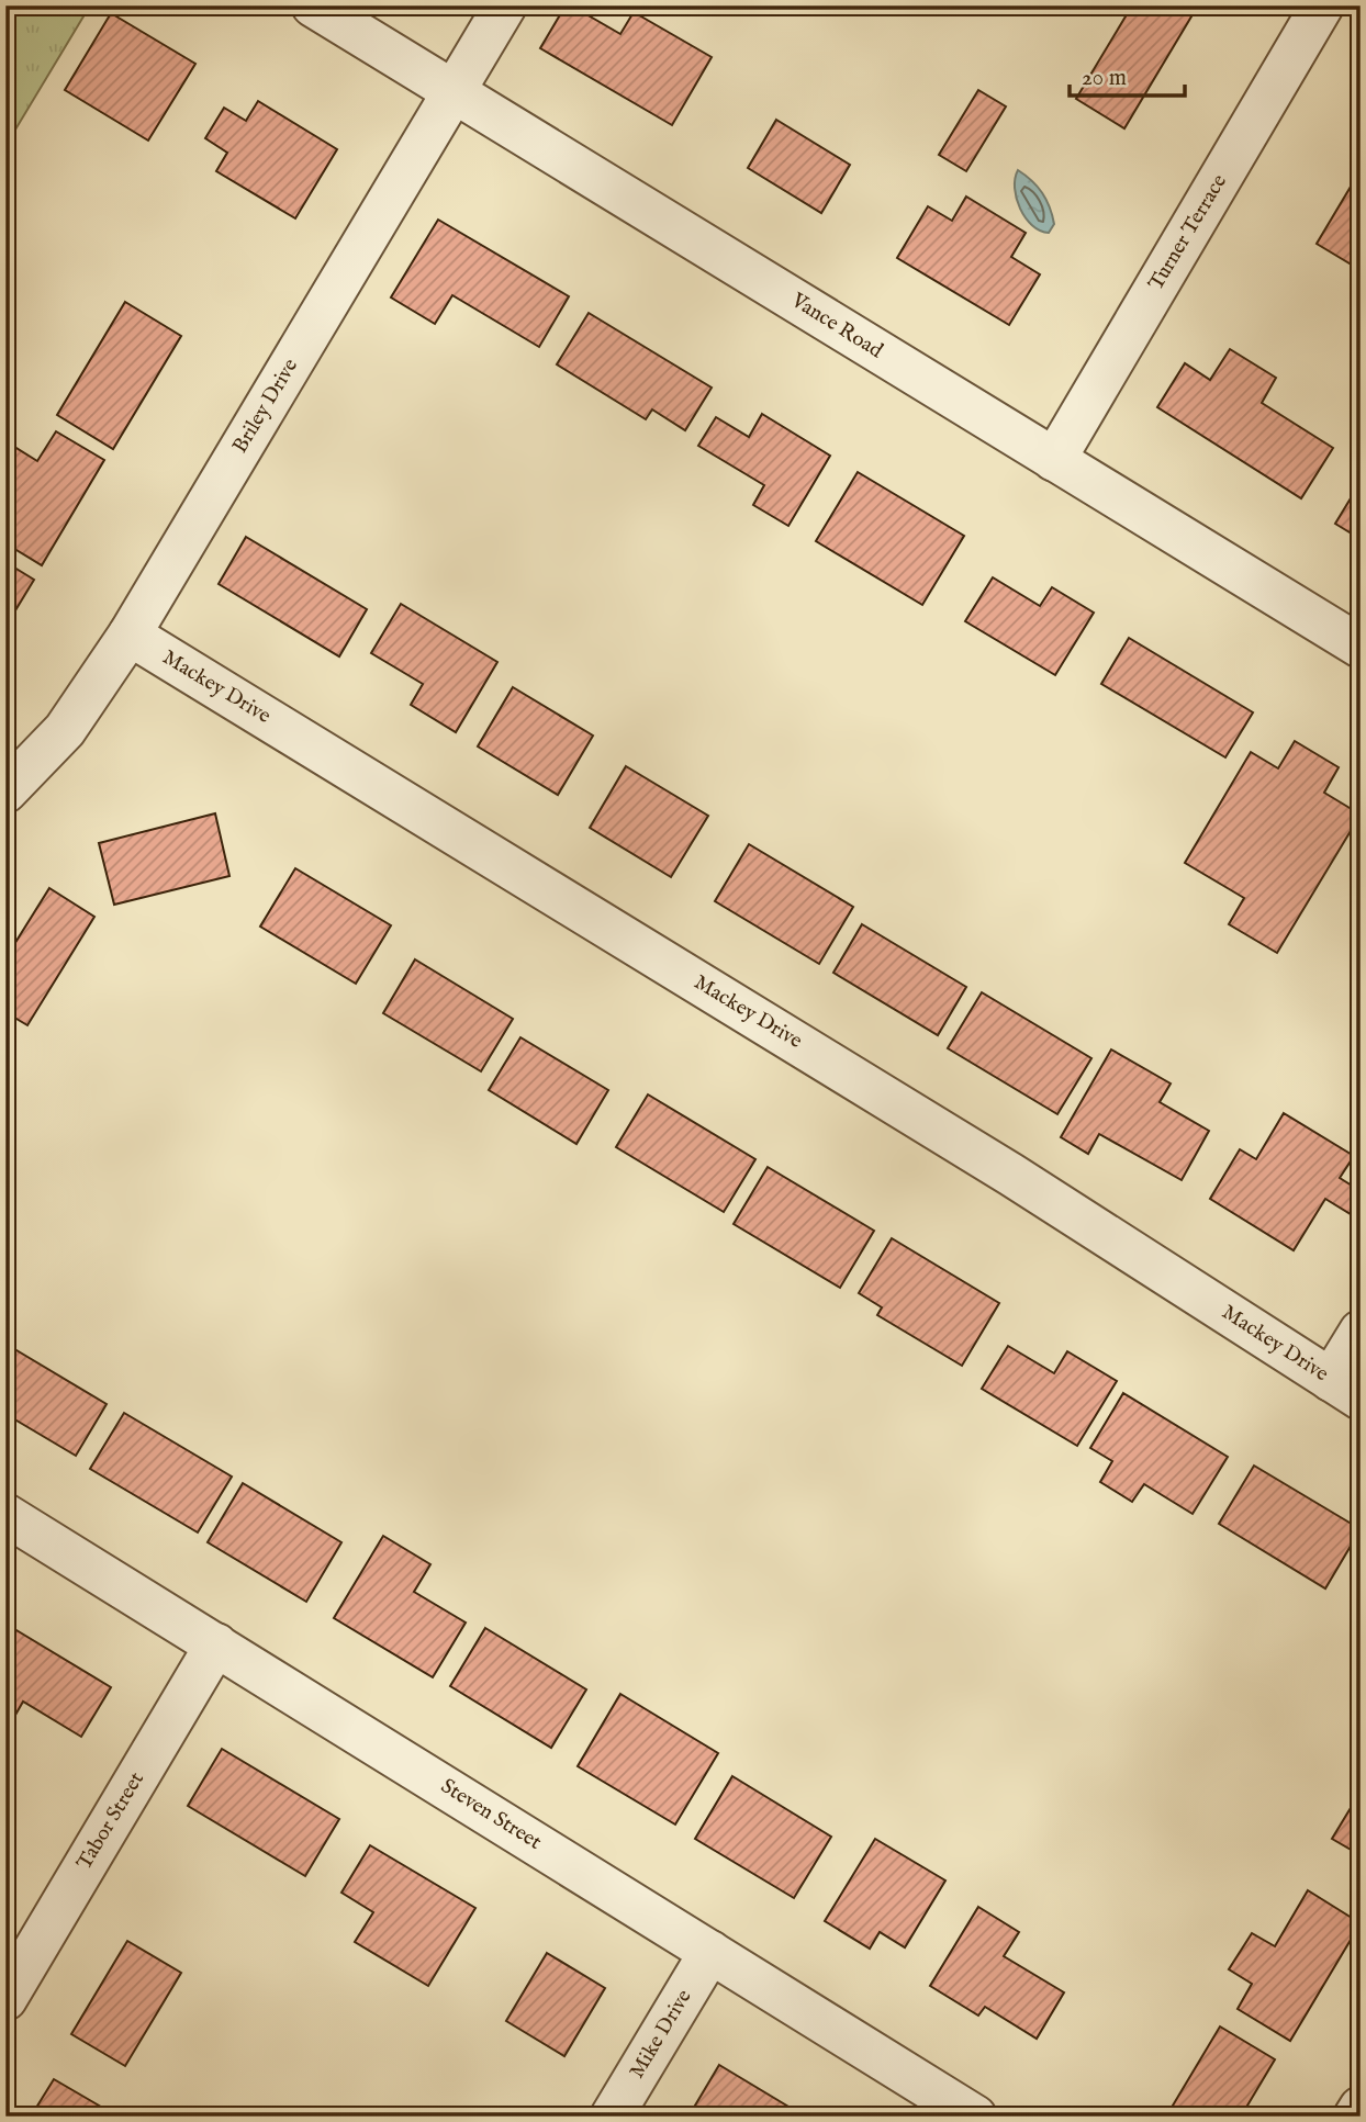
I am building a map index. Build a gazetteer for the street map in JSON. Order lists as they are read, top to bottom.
{
  "streets": {
    "street": [
      "Turner Terrace",
      "Vance Road",
      "Briley Drive",
      "Mackey Drive",
      "Steven Street",
      "Tabor Street",
      "Mike Drive"
    ]
  },
  "crossings": [
    ["Turner Terrace", "Vance Road"],
    ["Vance Road", "Briley Drive"],
    ["Briley Drive", "Mackey Drive"],
    ["Steven Street", "Tabor Street"],
    ["Steven Street", "Mike Drive"]
  ],
  "scale_bar": "20 m"
}
